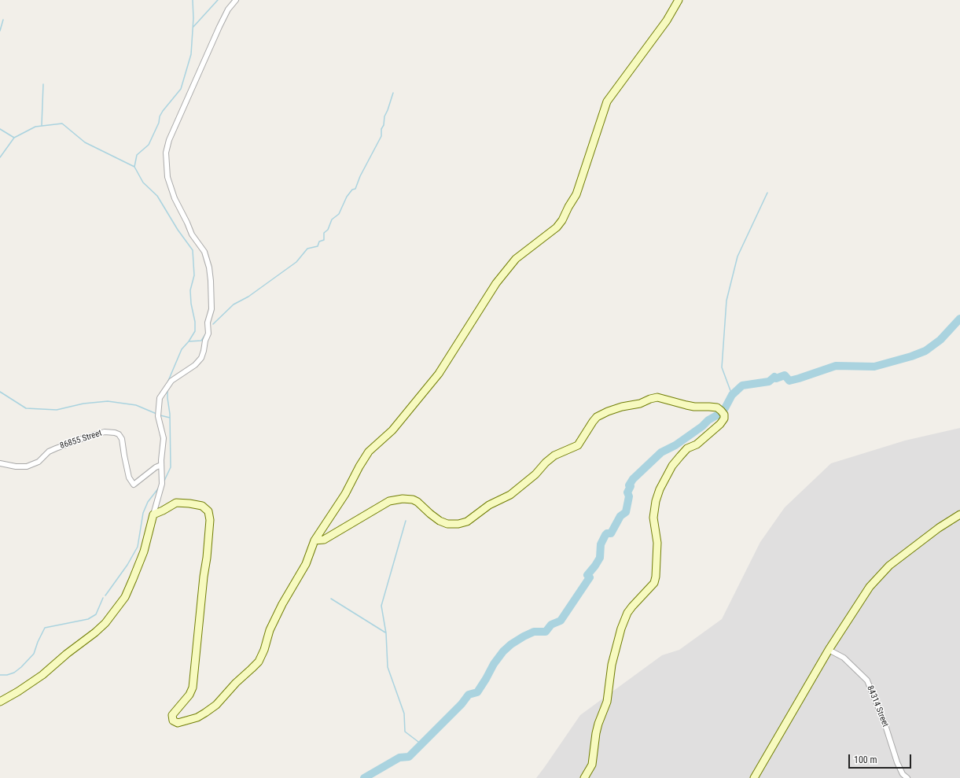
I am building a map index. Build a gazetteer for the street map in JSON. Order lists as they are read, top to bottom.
{
  "streets": {
    "street": ["86855 Street", "84314 Street"]
  },
  "scale_bar": "100 m"
}
